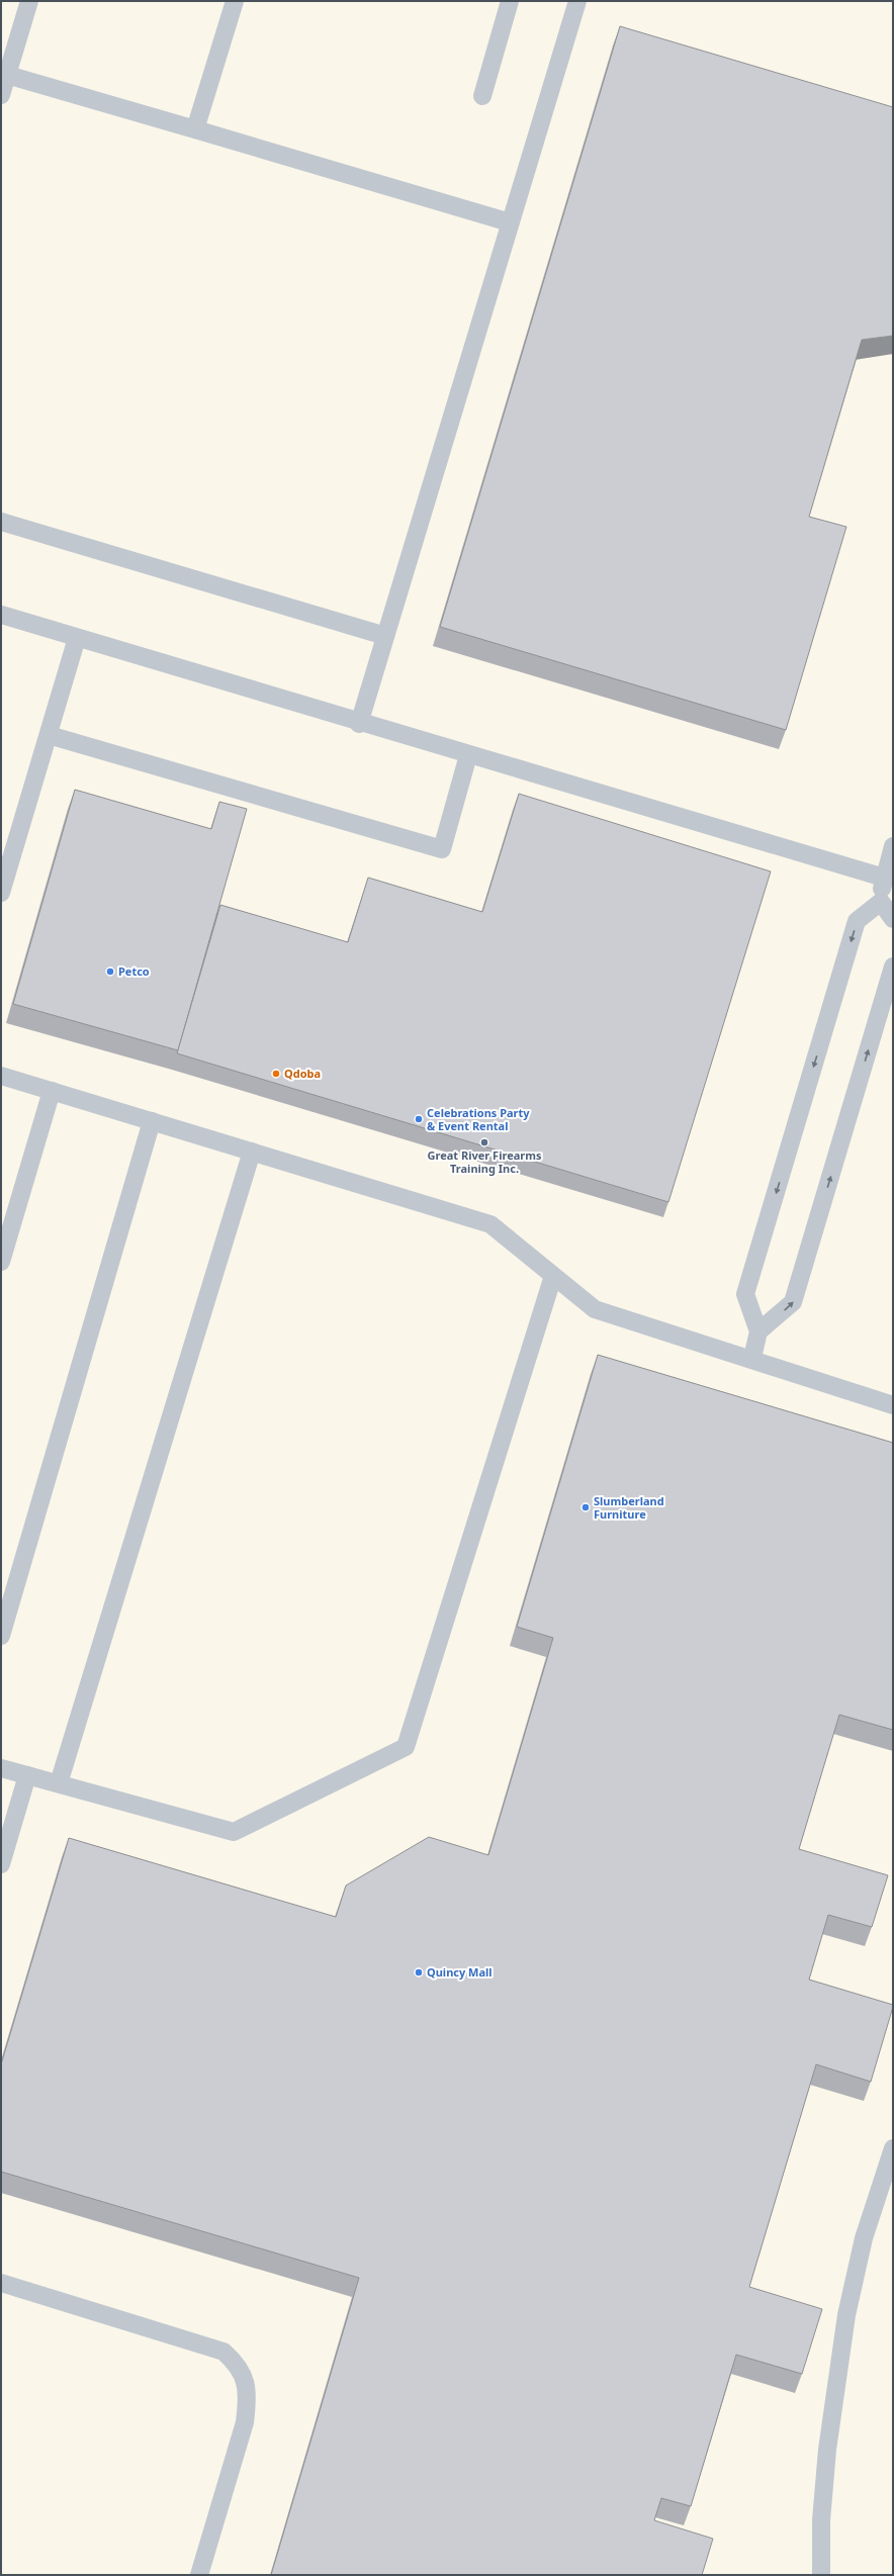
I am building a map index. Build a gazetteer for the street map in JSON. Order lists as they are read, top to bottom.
{
  "places": [
    "Petco",
    "Qdoba",
    "Celebrations Party & Event Rental",
    "Great River Firearms Training Inc.",
    "Slumberland Furniture",
    "Quincy Mall"
  ]
}
